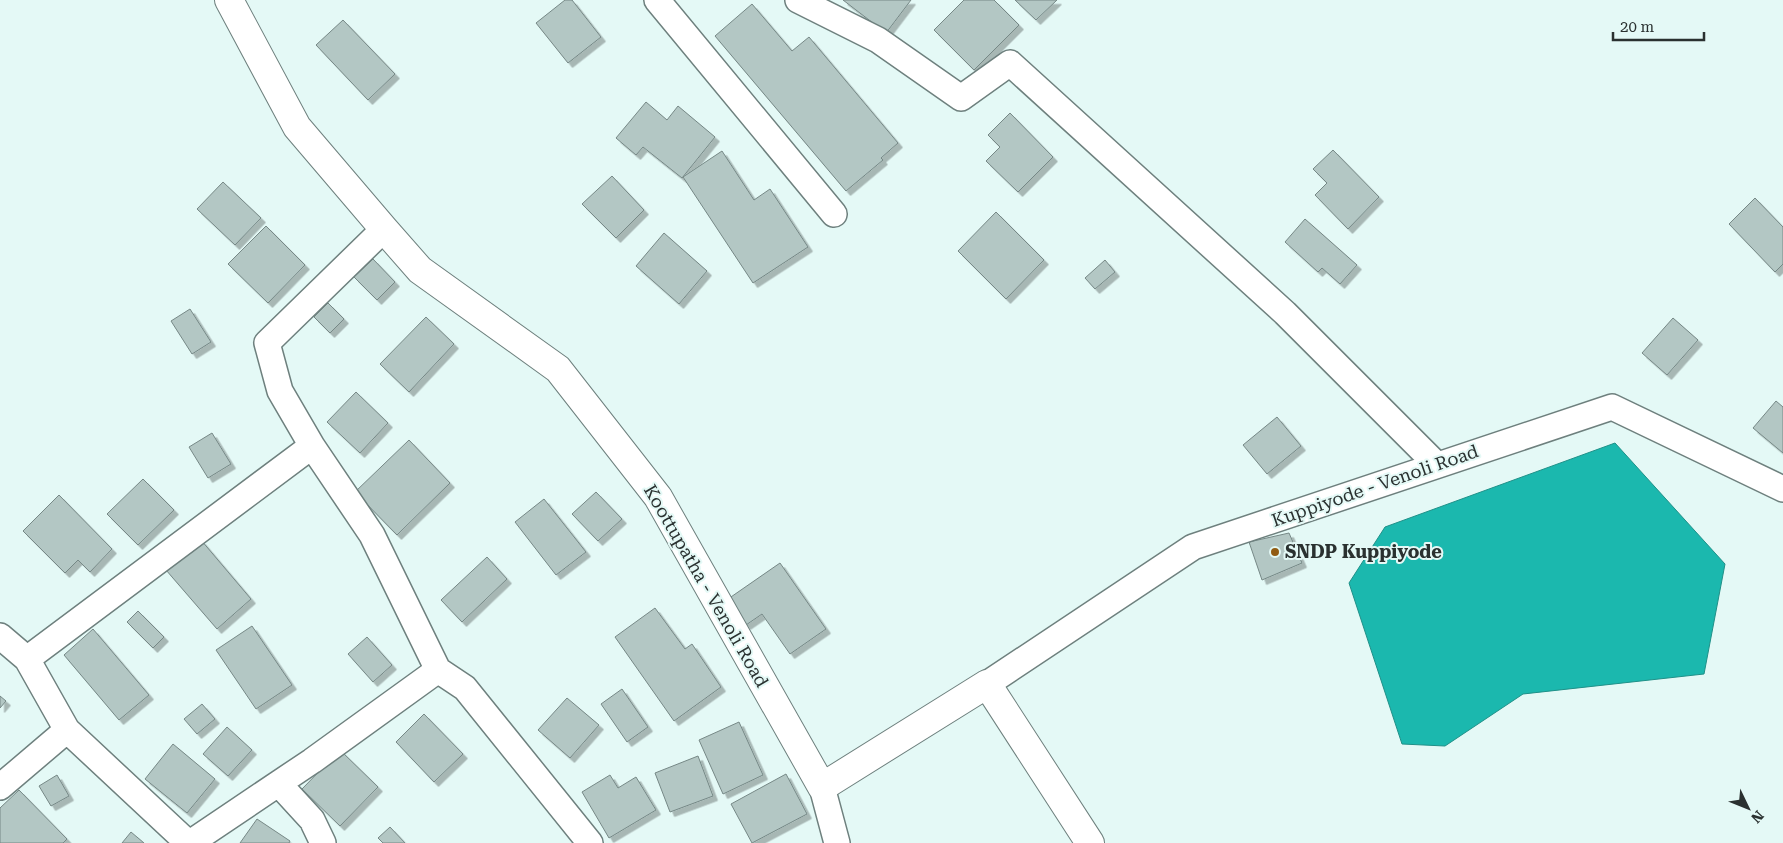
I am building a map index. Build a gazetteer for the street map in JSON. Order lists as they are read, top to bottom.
{
  "streets": {
    "street": ["Kuppiyode - Venoli Road", "Koottupatha - Venoli Road"]
  },
  "places": ["SNDP Kuppiyode"],
  "scale_bar": "20 m",
  "north": "bottom right"
}
